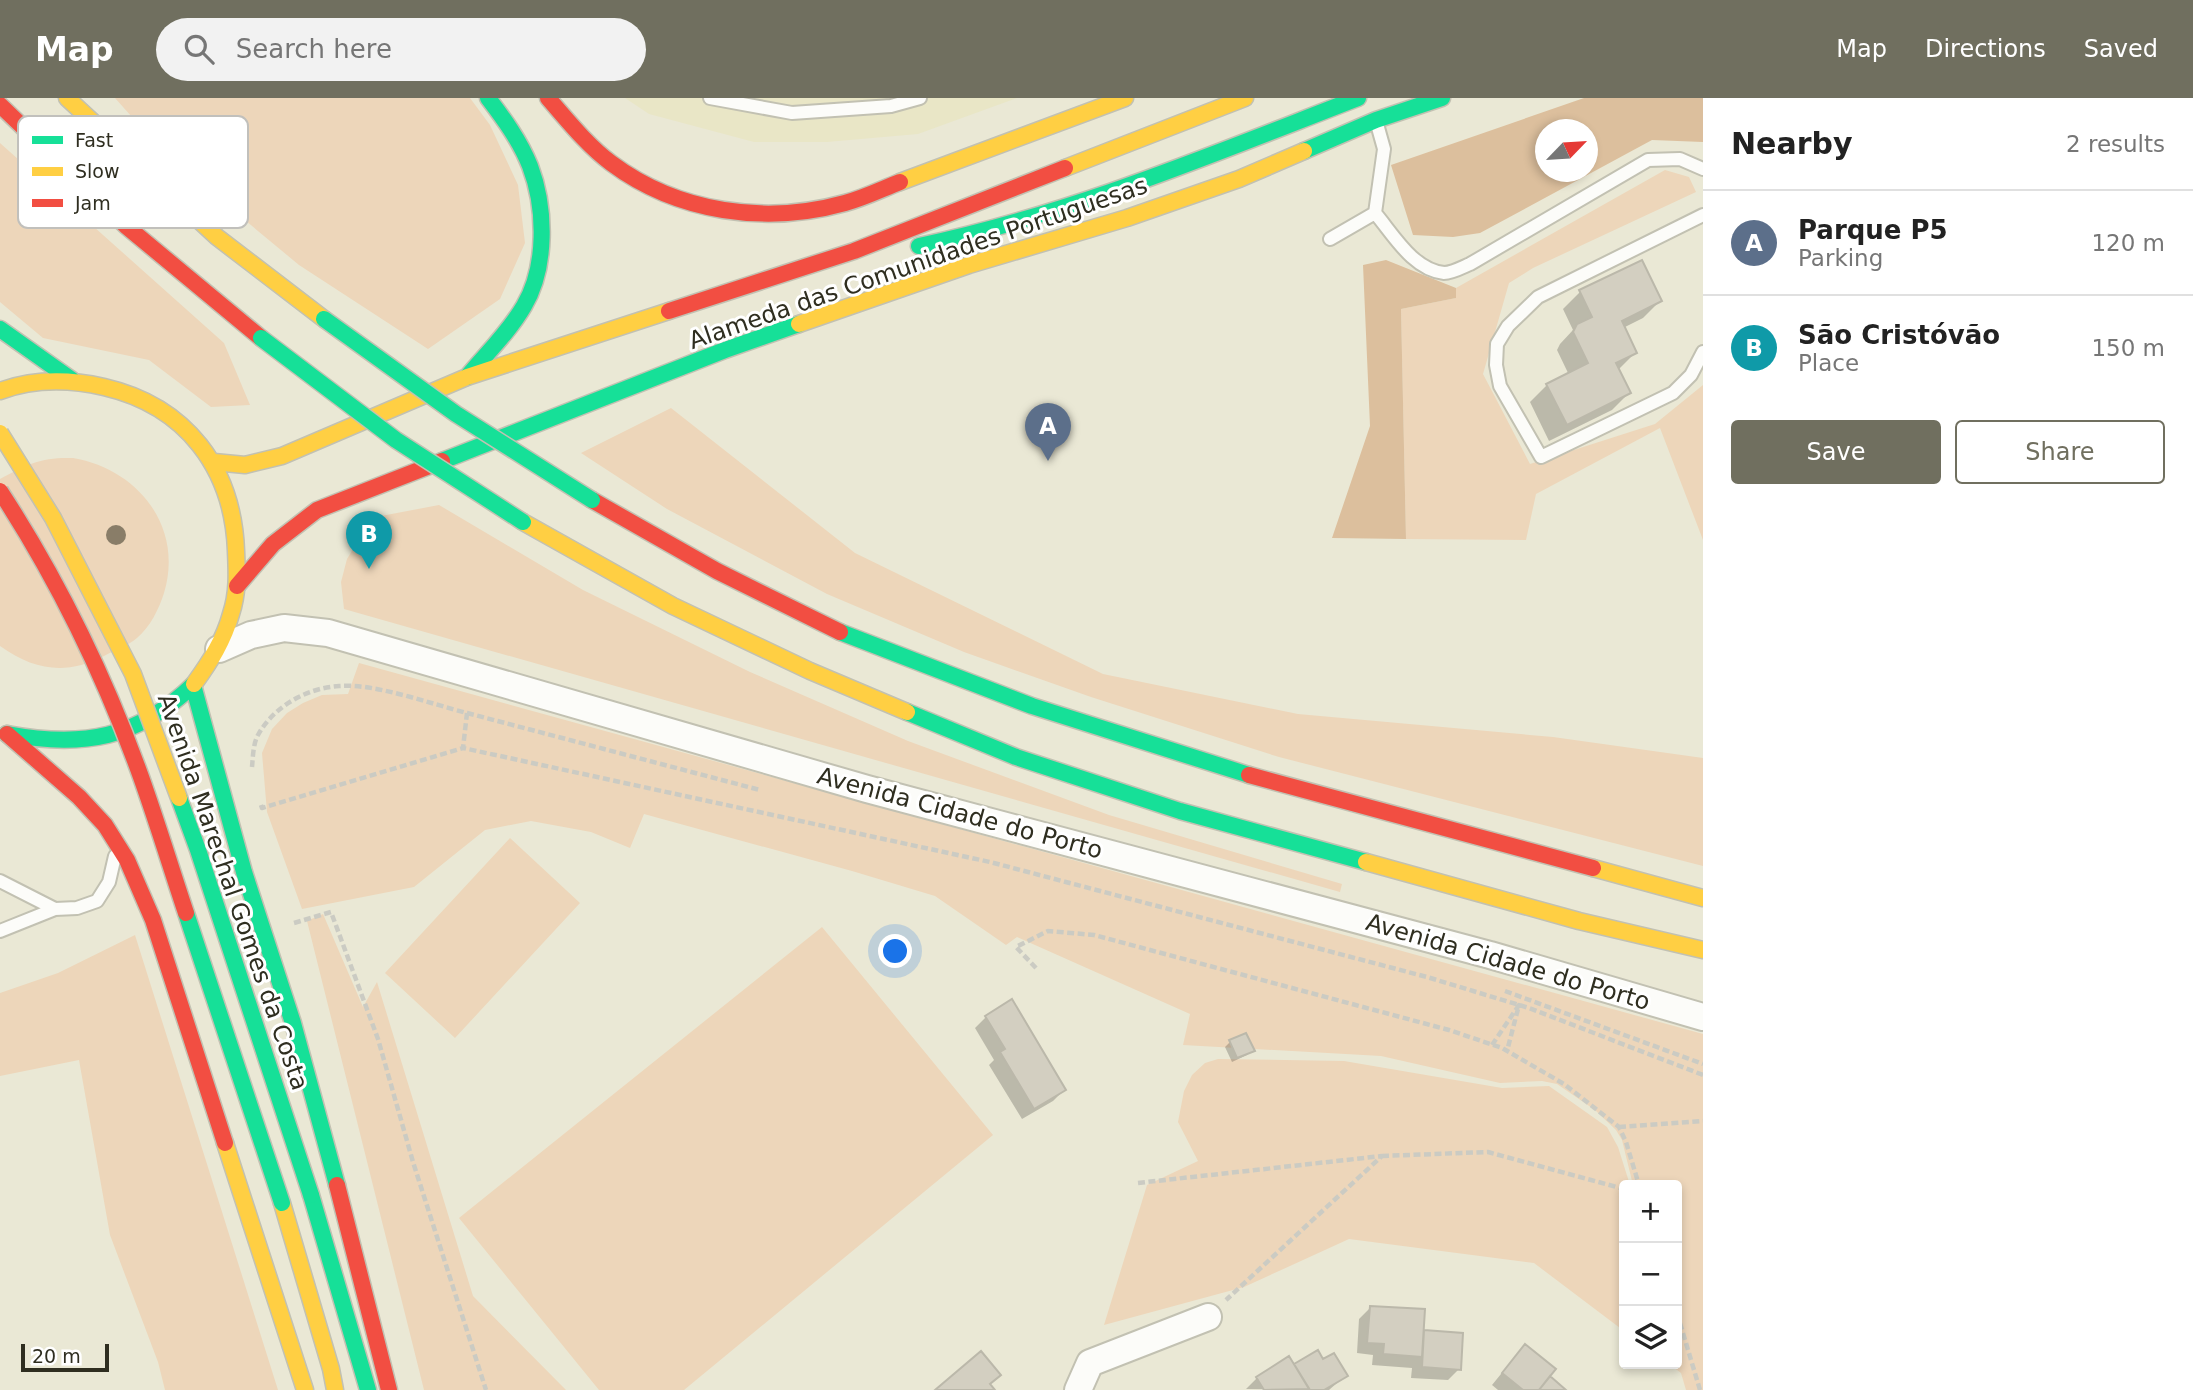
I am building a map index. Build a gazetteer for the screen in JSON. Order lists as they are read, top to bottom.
{
  "streets": {
    "main road": ["Alameda das Comunidades Portuguesas", "Avenida Marechal Gomes da Costa"],
    "street": ["Avenida Cidade do Porto"]
  },
  "legend": ["Fast", "Slow", "Jam"],
  "scale_bar": "20 m",
  "north": "top right",
  "page": {
    "header": "Map",
    "search": "Search here",
    "nav": ["Map", "Directions", "Saved"],
    "heading": ["Nearby", "2 results"],
    "list": [
      {
        "mark": "A",
        "name": "Parque P5",
        "note": "Parking",
        "value": "120 m"
      },
      {
        "mark": "B",
        "name": "São Cristóvão",
        "note": "Place",
        "value": "150 m"
      }
    ],
    "buttons": ["Save", "Share"],
    "pins": ["A", "B"],
    "map_buttons": ["+", "−"],
    "scale": "20 m"
  }
}
